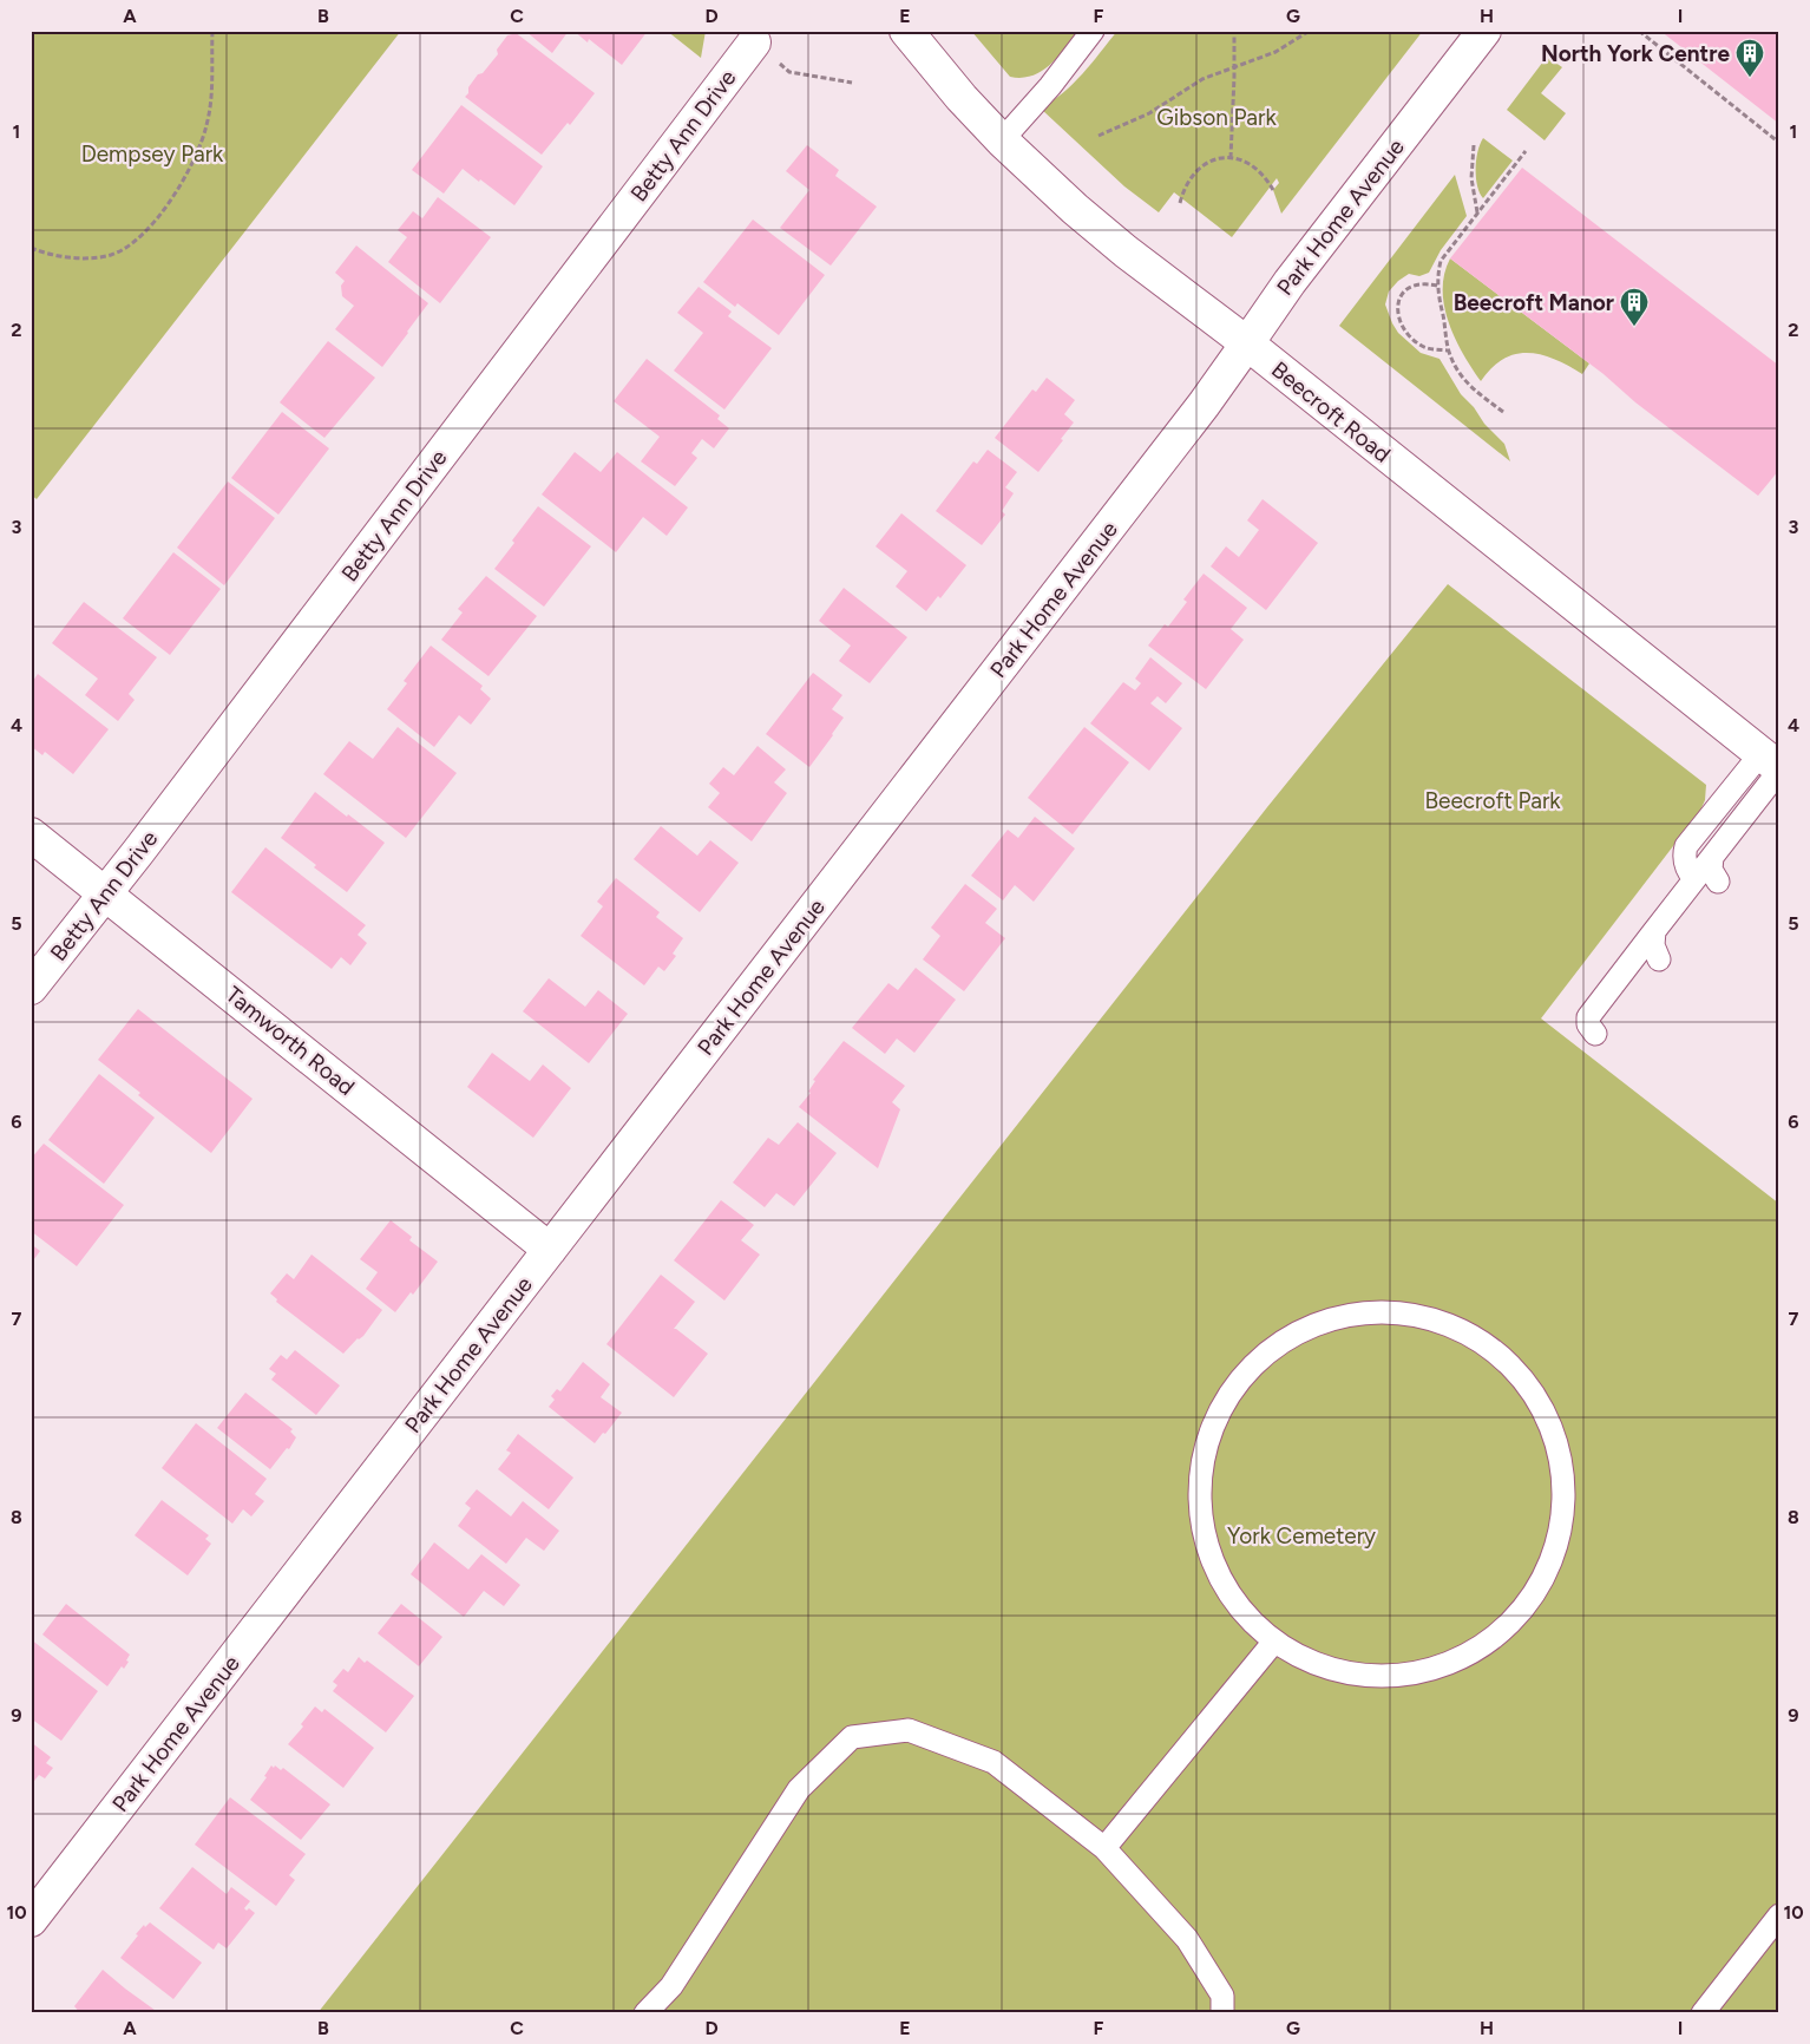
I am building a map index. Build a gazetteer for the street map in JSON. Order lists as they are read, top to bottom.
{
  "streets": {
    "street": [
      "Betty Ann Drive",
      "Park Home Avenue",
      "Beecroft Road",
      "Tamworth Road"
    ]
  },
  "crossings": [
    ["Betty Ann Drive", "Tamworth Road"],
    ["Park Home Avenue", "Beecroft Road"],
    ["Park Home Avenue", "Tamworth Road"]
  ],
  "parks": [
    "Gibson Park",
    "Dempsey Park",
    "Beecroft Park",
    "York Cemetery"
  ],
  "places": {
    "building": ["North York Centre", "Beecroft Manor"]
  },
  "grid": {
    "columns": [
      "A",
      "B",
      "C",
      "D",
      "E",
      "F",
      "G",
      "H",
      "I"
    ],
    "rows": [
      "1",
      "2",
      "3",
      "4",
      "5",
      "6",
      "7",
      "8",
      "9",
      "10"
    ]
  }
}
